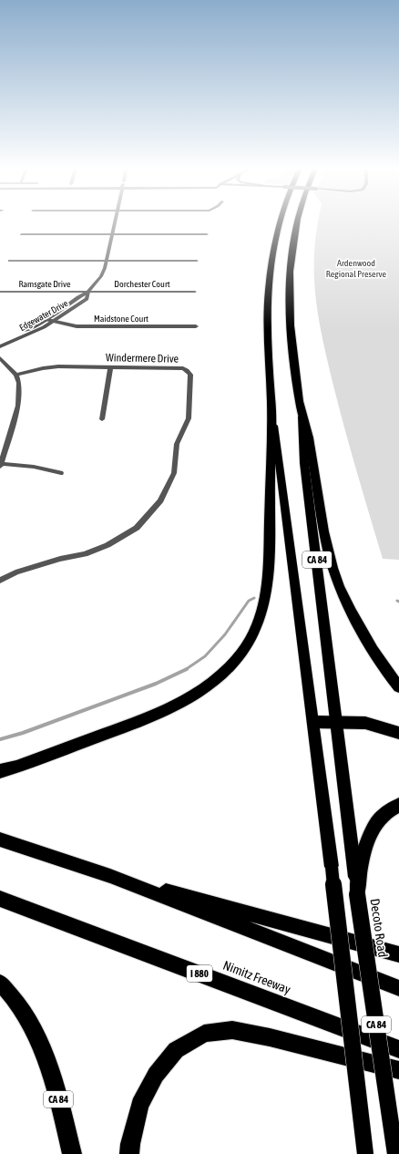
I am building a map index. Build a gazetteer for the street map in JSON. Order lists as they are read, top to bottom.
{
  "streets": {
    "highway": [
      "CA 84",
      "Decoto Road",
      "I 880",
      "Nimitz Freeway"
    ],
    "street": [
      "Ramsgate Drive",
      "Dorchester Court",
      "Edgewater Drive",
      "Maidstone Court",
      "Windermere Drive"
    ]
  },
  "crossings": [
    ["Ramsgate Drive", "Dorchester Court"],
    ["Ramsgate Drive", "Edgewater Drive"],
    ["Dorchester Court", "Edgewater Drive"],
    ["Edgewater Drive", "Maidstone Court"],
    ["CA 84", "Decoto Road"]
  ],
  "parks": ["Ardenwood Regional Preserve"]
}
